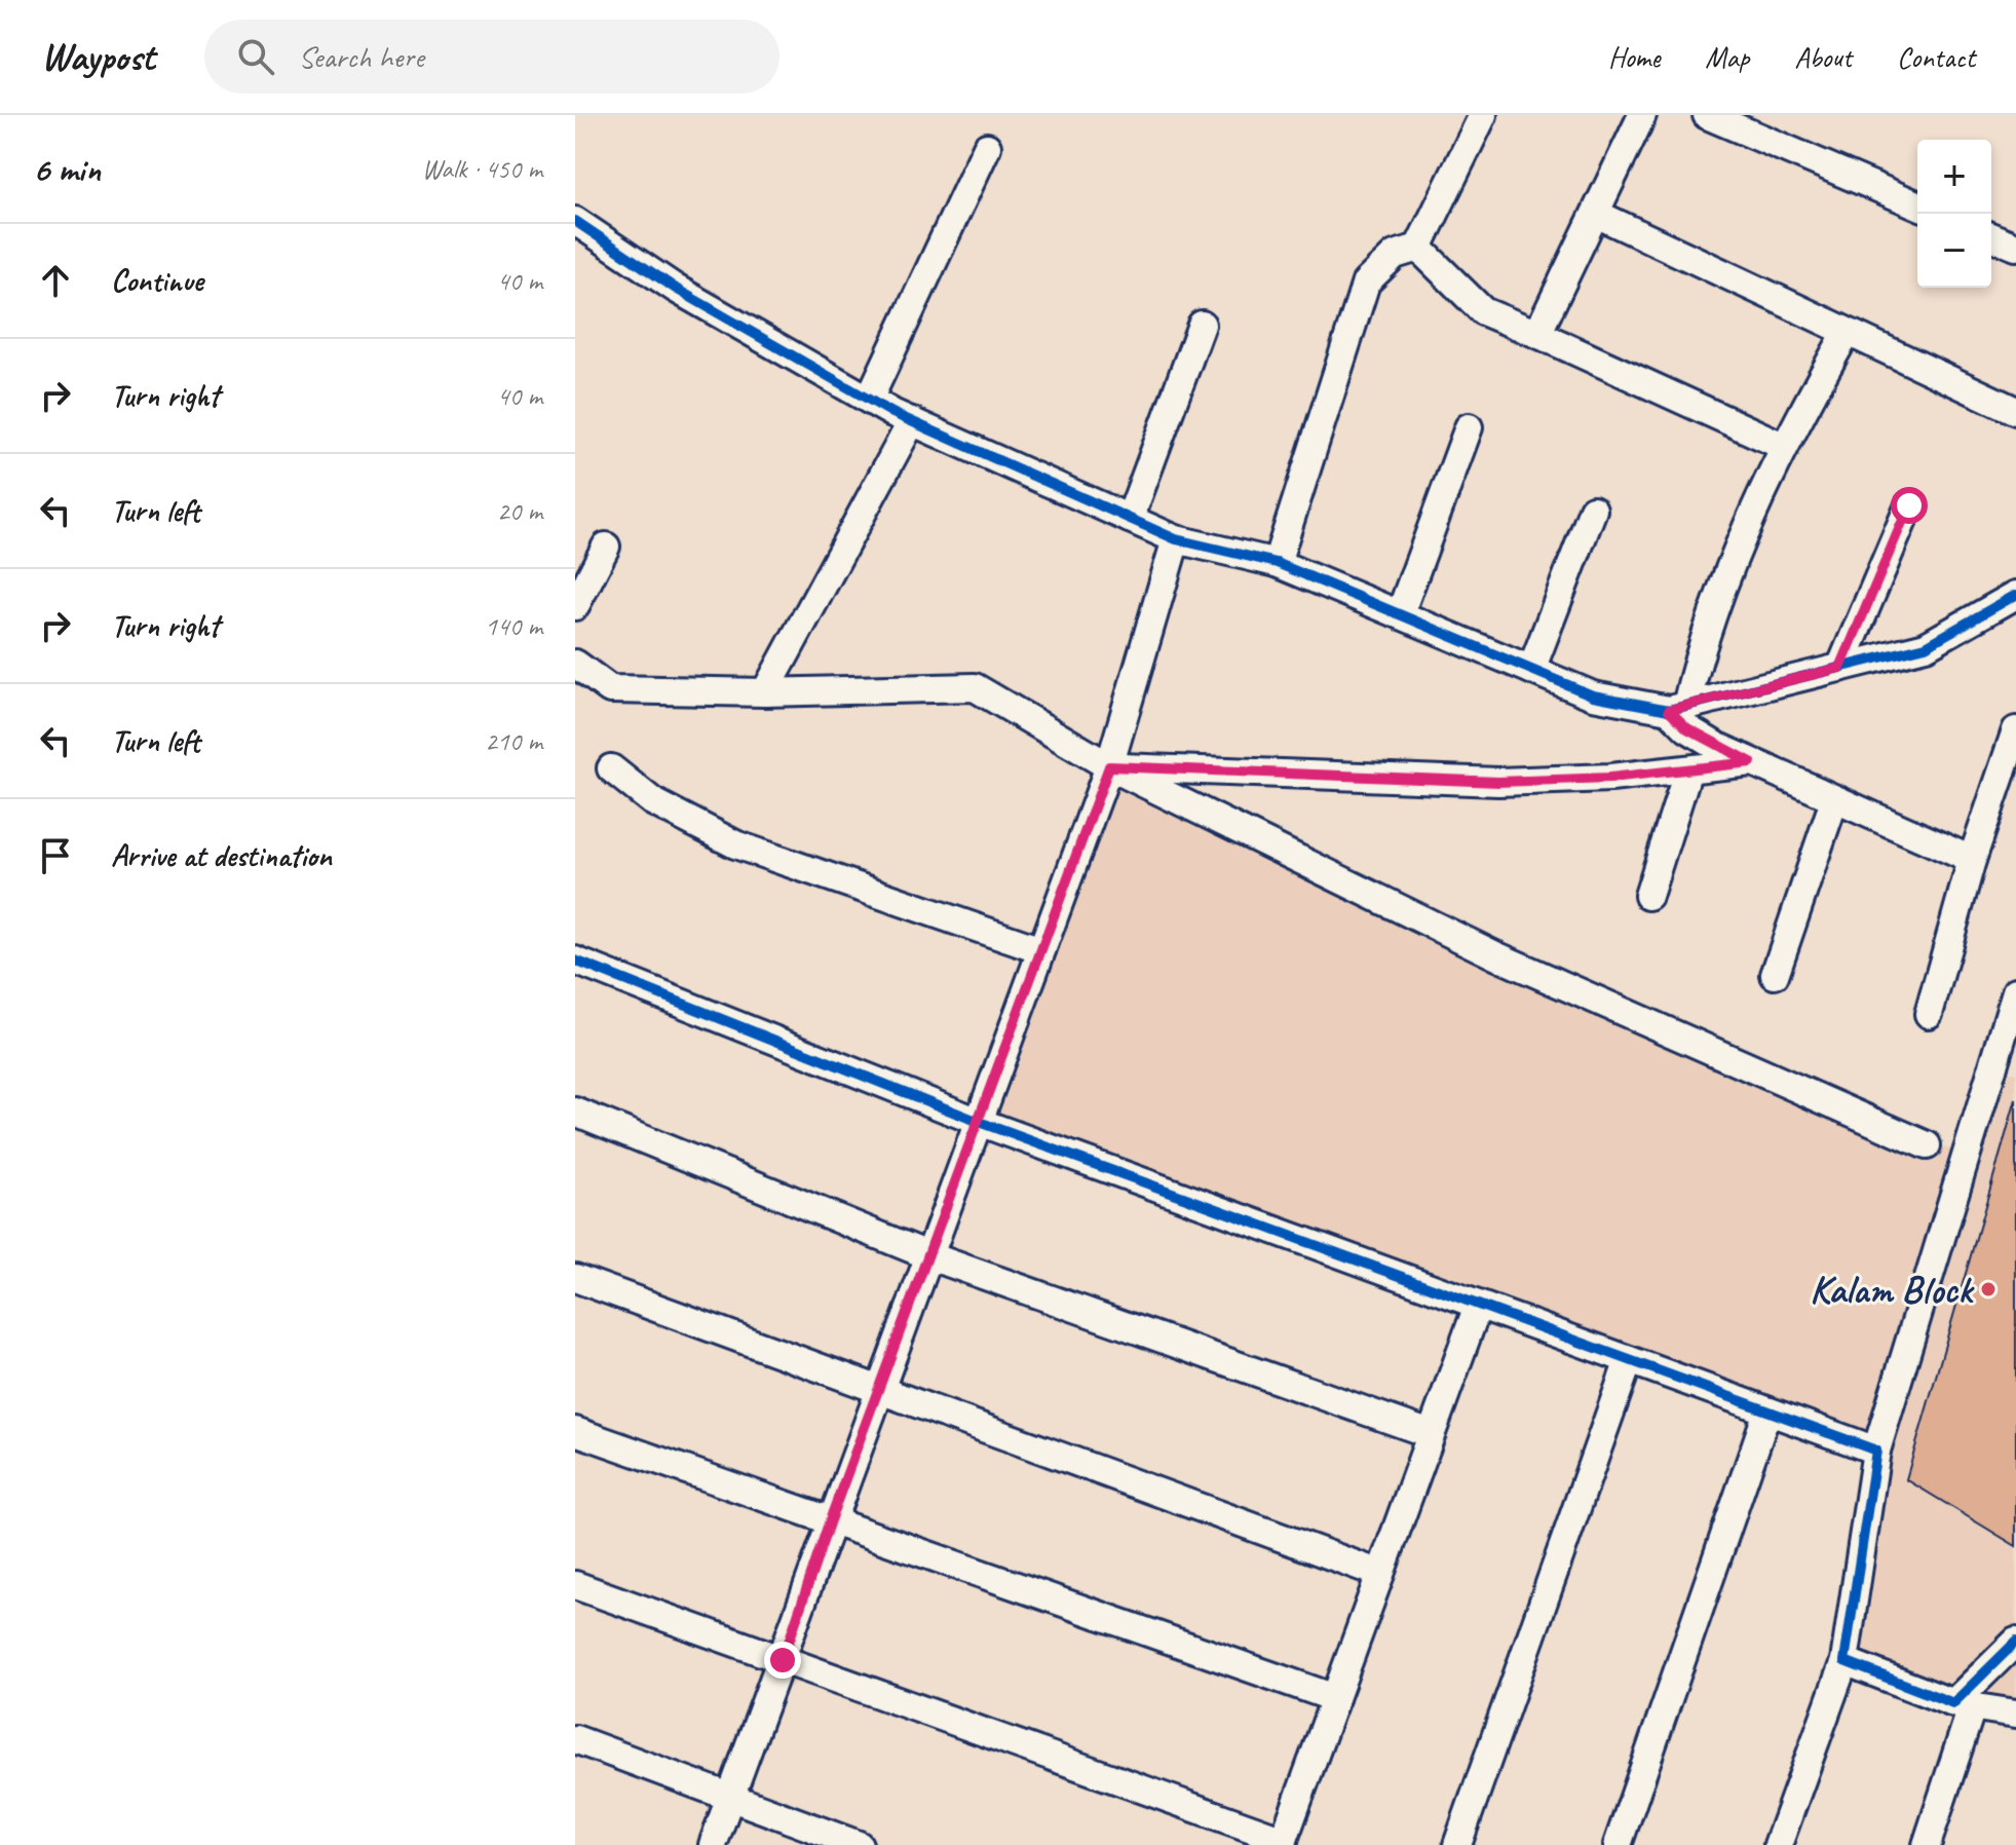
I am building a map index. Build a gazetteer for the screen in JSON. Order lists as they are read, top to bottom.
{
  "places": ["Kalam Block"],
  "page": {
    "header": "Waypost",
    "search": "Search here",
    "nav": [
      "Home",
      "Map",
      "About",
      "Contact"
    ],
    "heading": ["6 min", "Walk · 450 m"],
    "map_buttons": ["+", "−"],
    "list": [
      ["Continue", "40 m"],
      ["Turn right", "40 m"],
      ["Turn left", "20 m"],
      ["Turn right", "140 m"],
      ["Turn left", "210 m"],
      "Arrive at destination"
    ]
  }
}
